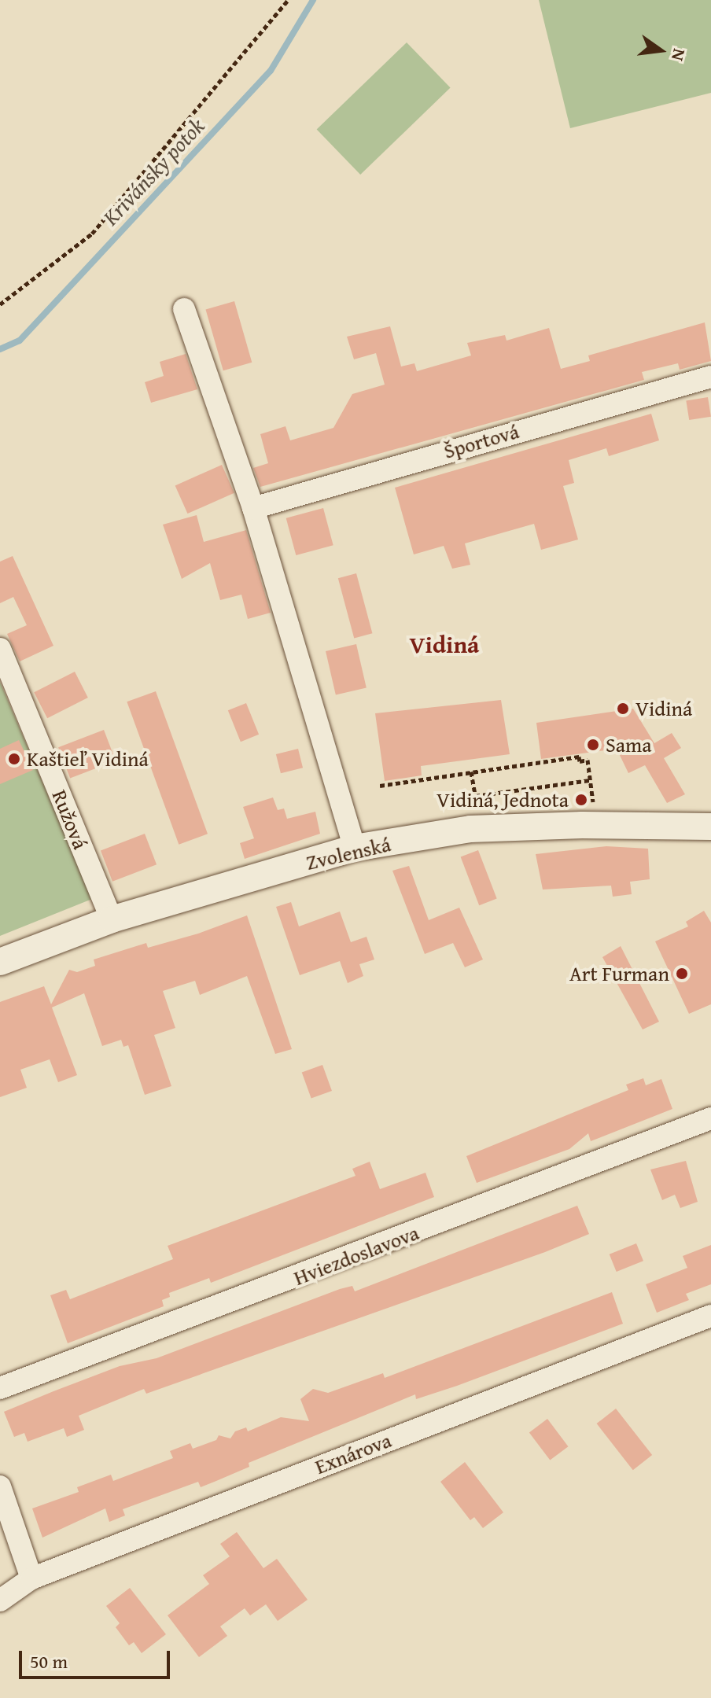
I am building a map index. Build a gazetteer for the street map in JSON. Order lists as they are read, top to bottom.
{
  "streets": {
    "street": [
      "Športová",
      "Ružová",
      "Zvolenská",
      "Hviezdoslavova",
      "Exnárova"
    ]
  },
  "crossings": [
    ["Ružová", "Zvolenská"]
  ],
  "districts": ["Vidiná"],
  "water": ["Krivánsky potok"],
  "places": [
    "Vidiná",
    "Sama",
    "Kaštieľ Vidiná",
    "Vidiná, Jednota",
    "Art Furman"
  ],
  "scale_bar": "50 m",
  "north": "right"
}
